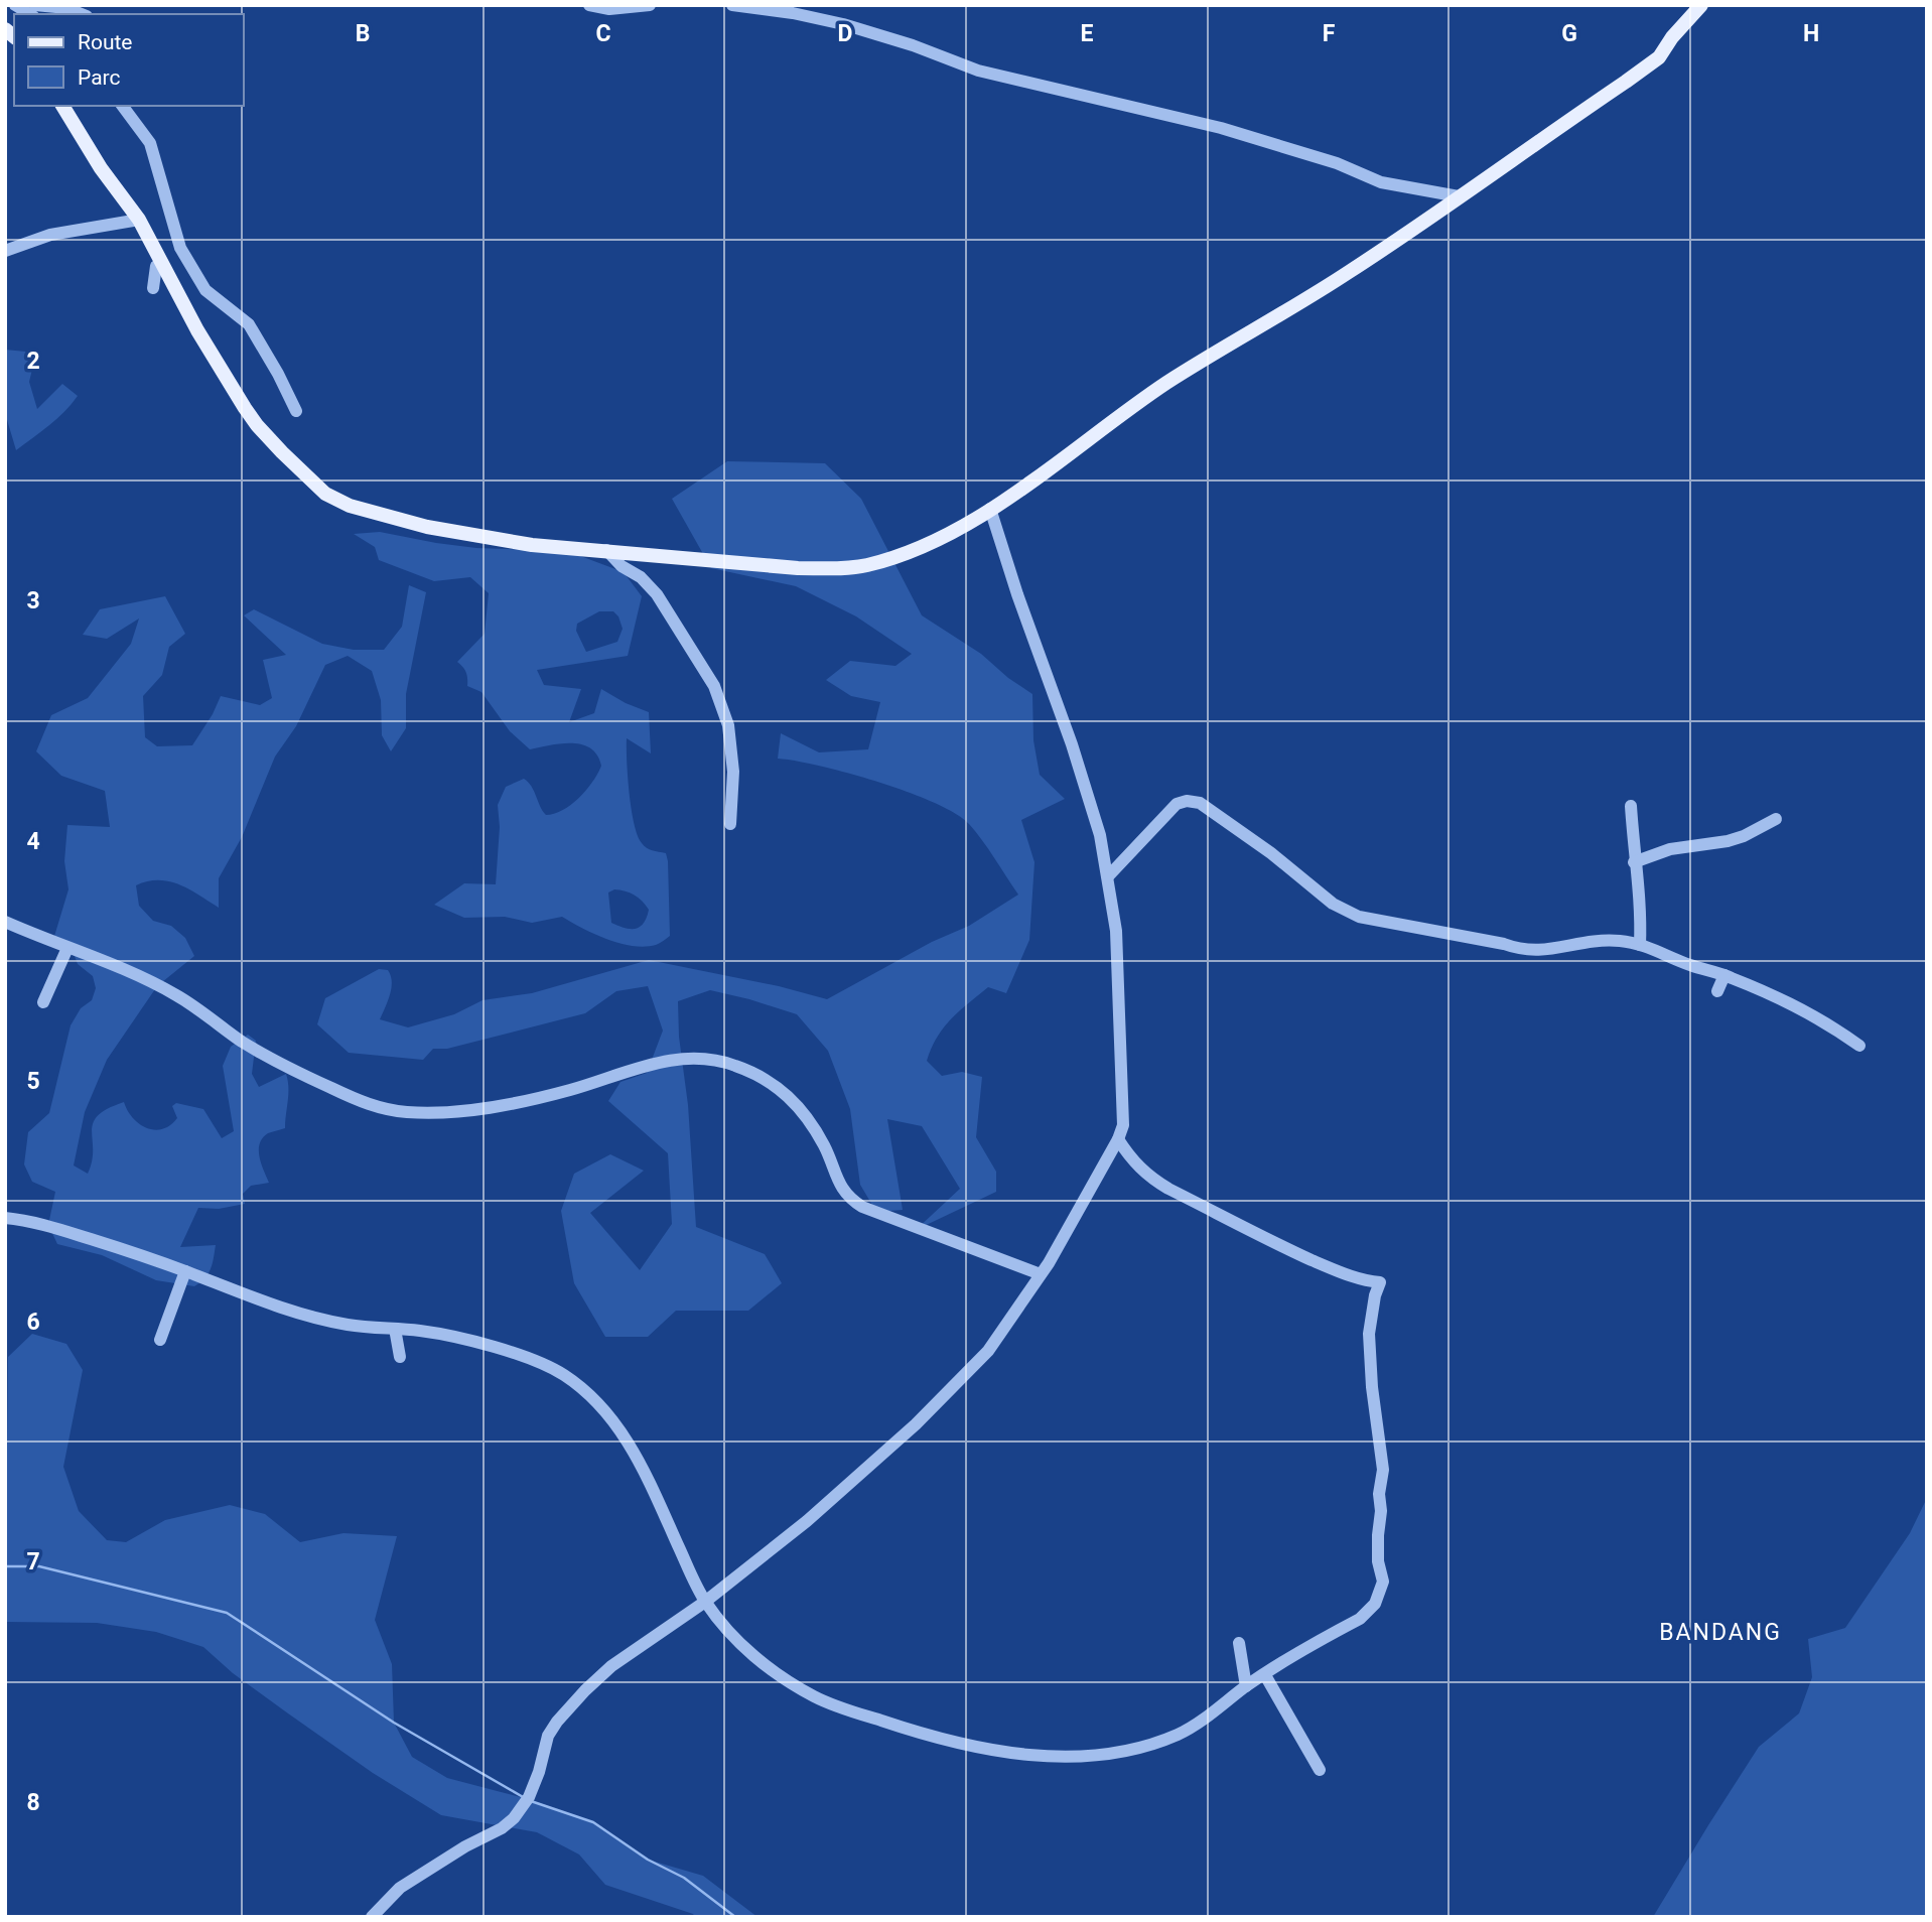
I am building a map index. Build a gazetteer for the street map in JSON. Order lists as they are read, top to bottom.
{
  "districts": ["BANDANG"],
  "legend": ["Route", "Parc"],
  "grid": {
    "columns": [
      "B",
      "C",
      "D",
      "E",
      "F",
      "G",
      "H"
    ],
    "rows": [
      "2",
      "3",
      "4",
      "5",
      "6",
      "7",
      "8"
    ]
  }
}
